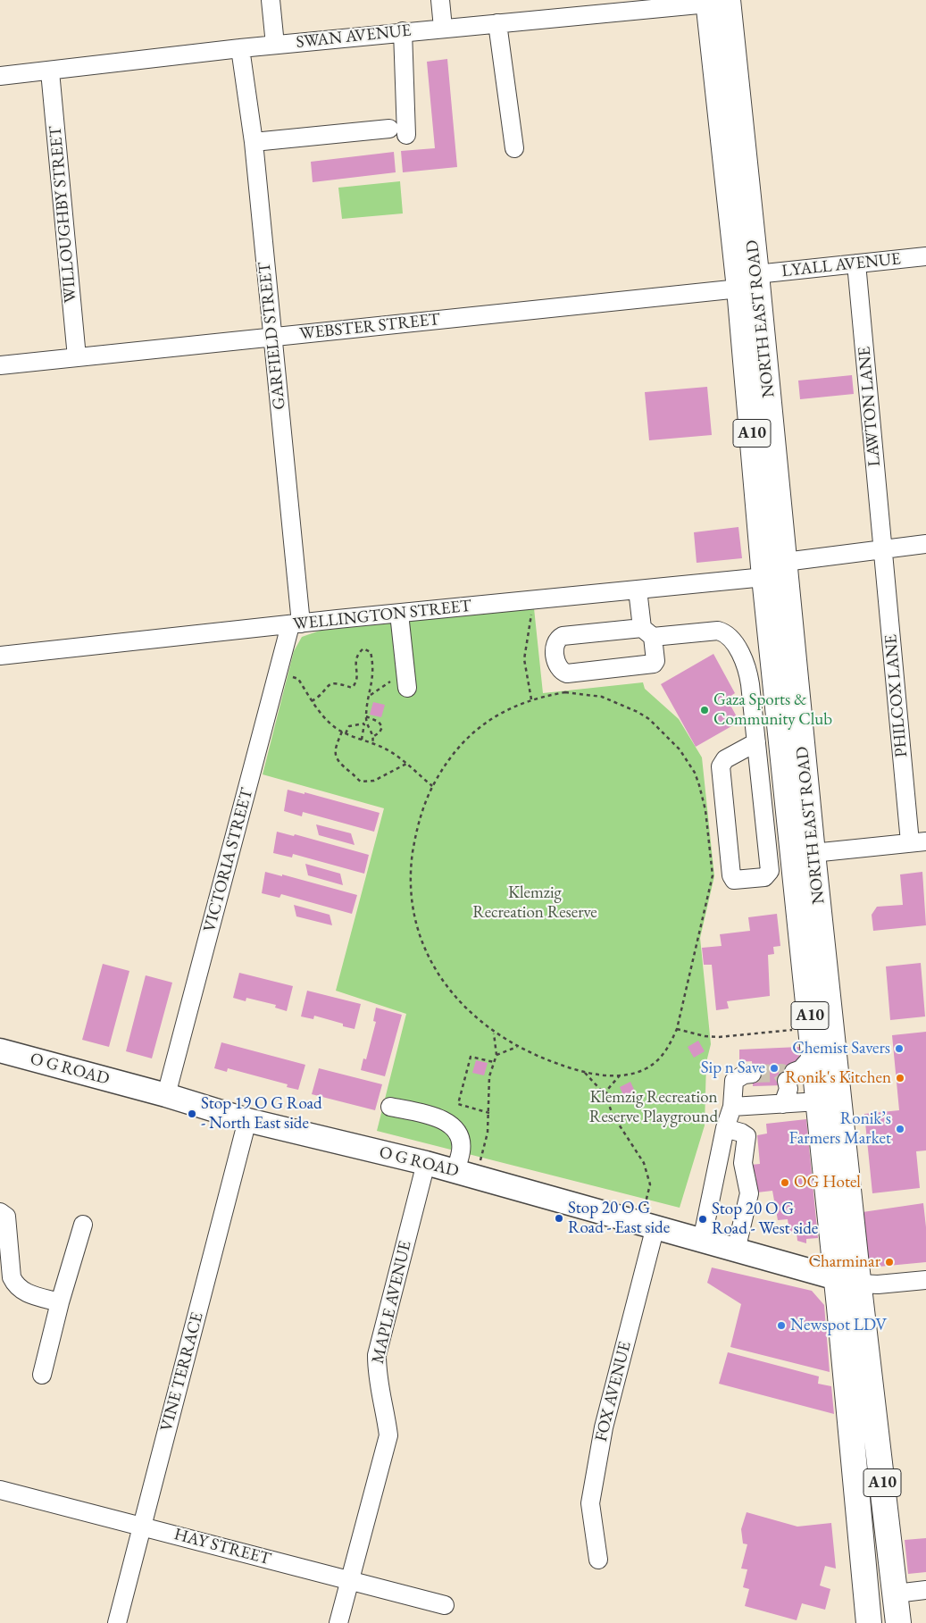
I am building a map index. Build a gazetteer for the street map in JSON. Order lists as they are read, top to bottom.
{
  "streets": {
    "highway": ["NORTH EAST ROAD", "A10"],
    "main road": ["O G ROAD"],
    "street": [
      "SWAN AVENUE",
      "WILLOUGHBY STREET",
      "LYALL AVENUE",
      "WEBSTER STREET",
      "GARFIELD STREET",
      "LAWTON LANE",
      "WELLINGTON STREET",
      "PHILCOX LANE",
      "VICTORIA STREET",
      "MAPLE AVENUE",
      "VINE TERRACE",
      "FOX AVENUE",
      "HAY STREET"
    ]
  },
  "crossings": [
    ["SWAN AVENUE", "WILLOUGHBY STREET"],
    ["SWAN AVENUE", "NORTH EAST ROAD"],
    ["SWAN AVENUE", "GARFIELD STREET"],
    ["WILLOUGHBY STREET", "WEBSTER STREET"],
    ["LYALL AVENUE", "NORTH EAST ROAD"],
    ["LYALL AVENUE", "WEBSTER STREET"],
    ["LYALL AVENUE", "LAWTON LANE"],
    ["NORTH EAST ROAD", "WEBSTER STREET"],
    ["NORTH EAST ROAD", "WELLINGTON STREET"],
    ["NORTH EAST ROAD", "O G ROAD"],
    ["WEBSTER STREET", "GARFIELD STREET"],
    ["GARFIELD STREET", "WELLINGTON STREET"],
    ["GARFIELD STREET", "VICTORIA STREET"],
    ["LAWTON LANE", "PHILCOX LANE"],
    ["WELLINGTON STREET", "VICTORIA STREET"],
    ["VICTORIA STREET", "O G ROAD"],
    ["O G ROAD", "MAPLE AVENUE"],
    ["O G ROAD", "VINE TERRACE"],
    ["O G ROAD", "FOX AVENUE"],
    ["MAPLE AVENUE", "HAY STREET"],
    ["VINE TERRACE", "HAY STREET"]
  ],
  "parks": ["Klemzig Recreation Reserve", "Klemzig Recreation Reserve Playground"],
  "places": [
    "Gaza Sports & Community Club",
    "Chemist Savers",
    "Sip n Save",
    "Ronik's Kitchen",
    "Stop 19 O G Road - North East side",
    "Ronik’s Farmers Market",
    "OG Hotel",
    "Stop 20 O G Road - East side",
    "Stop 20 O G Road - West side",
    "Charminar",
    "Newspot LDV"
  ]
}
